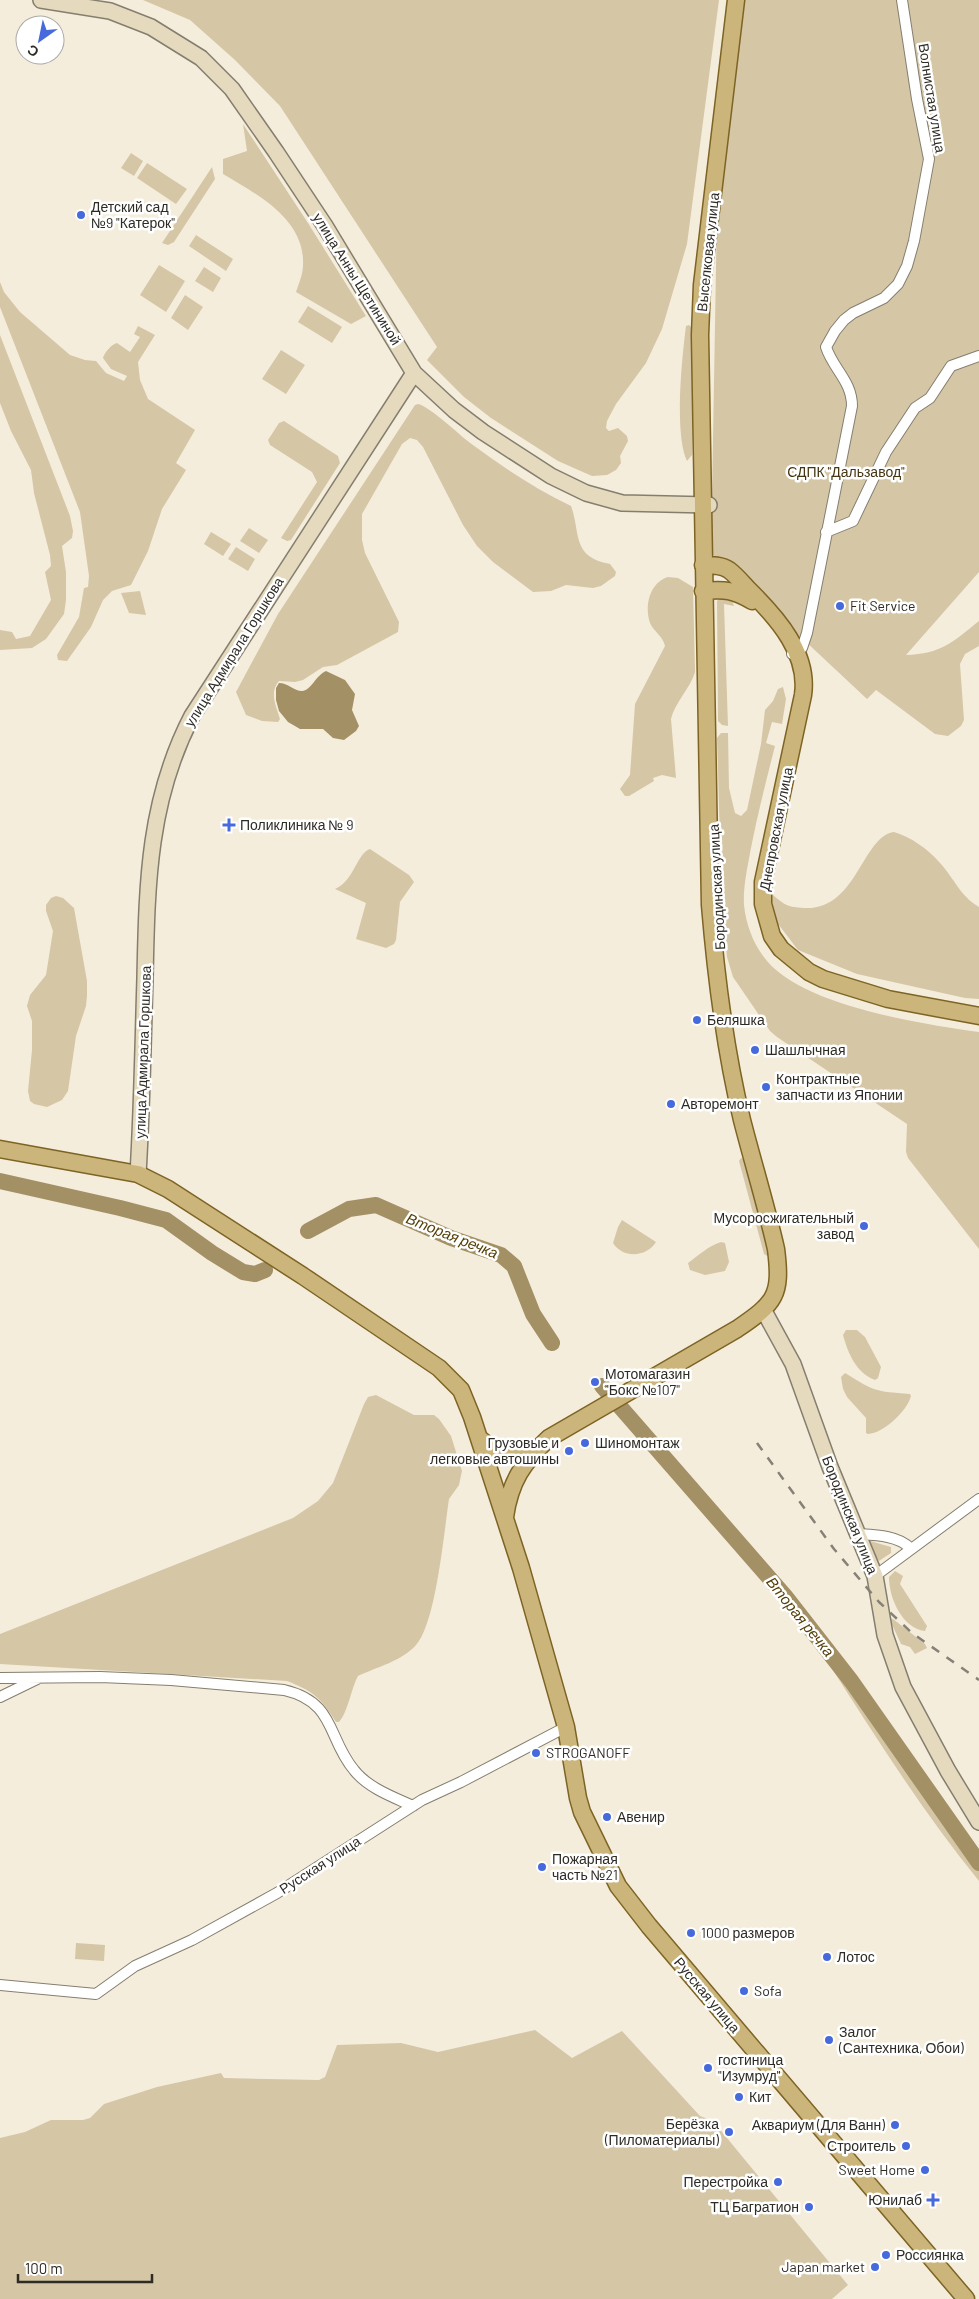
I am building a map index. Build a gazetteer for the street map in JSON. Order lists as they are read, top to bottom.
{
  "streets": {
    "main road": [
      "Выселковая улица",
      "улица Анны Щетининой",
      "улица Адмирала Горшкова",
      "Днепровская улица",
      "Бородинская улица",
      "Русская улица"
    ],
    "street": ["Волнистая улица"]
  },
  "crossings": [
    ["Выселковая улица", "улица Анны Щетининой"],
    ["Выселковая улица", "Бородинская улица"],
    ["улица Анны Щетининой", "улица Адмирала Горшкова"],
    ["улица Анны Щетининой", "Бородинская улица"],
    ["Днепровская улица", "Бородинская улица"],
    ["Бородинская улица", "Русская улица"]
  ],
  "water": ["Вторая речка"],
  "parks": ["СДПК \"Дальзавод\""],
  "places": {
    "other": [
      "Детский сад №9 \"Катерок\"",
      "Fit Service",
      "Беляшка",
      "Шашлычная",
      "Контрактные запчасти из Японии",
      "Авторемонт",
      "Мусоросжигательный завод",
      "Мотомагазин \"Бокс №107\"",
      "Шиномонтаж",
      "Грузовые и легковые автошины",
      "STROGANOFF",
      "Авенир",
      "Пожарная часть №21",
      "1000 размеров",
      "Лотос",
      "Sofa",
      "Залог (Сантехника, Обои)",
      "гостиница \"Изумруд\"",
      "Кит",
      "Аквариум (Для Ванн)",
      "Берёзка (Пиломатериалы)",
      "Строитель",
      "Sweet Home",
      "Перестройка",
      "ТЦ Багратион",
      "Россиянка",
      "Japan market"
    ],
    "health": ["Поликлиника № 9", "Юнилаб"]
  },
  "scale_bar": "100 m",
  "north": "bottom left"
}
